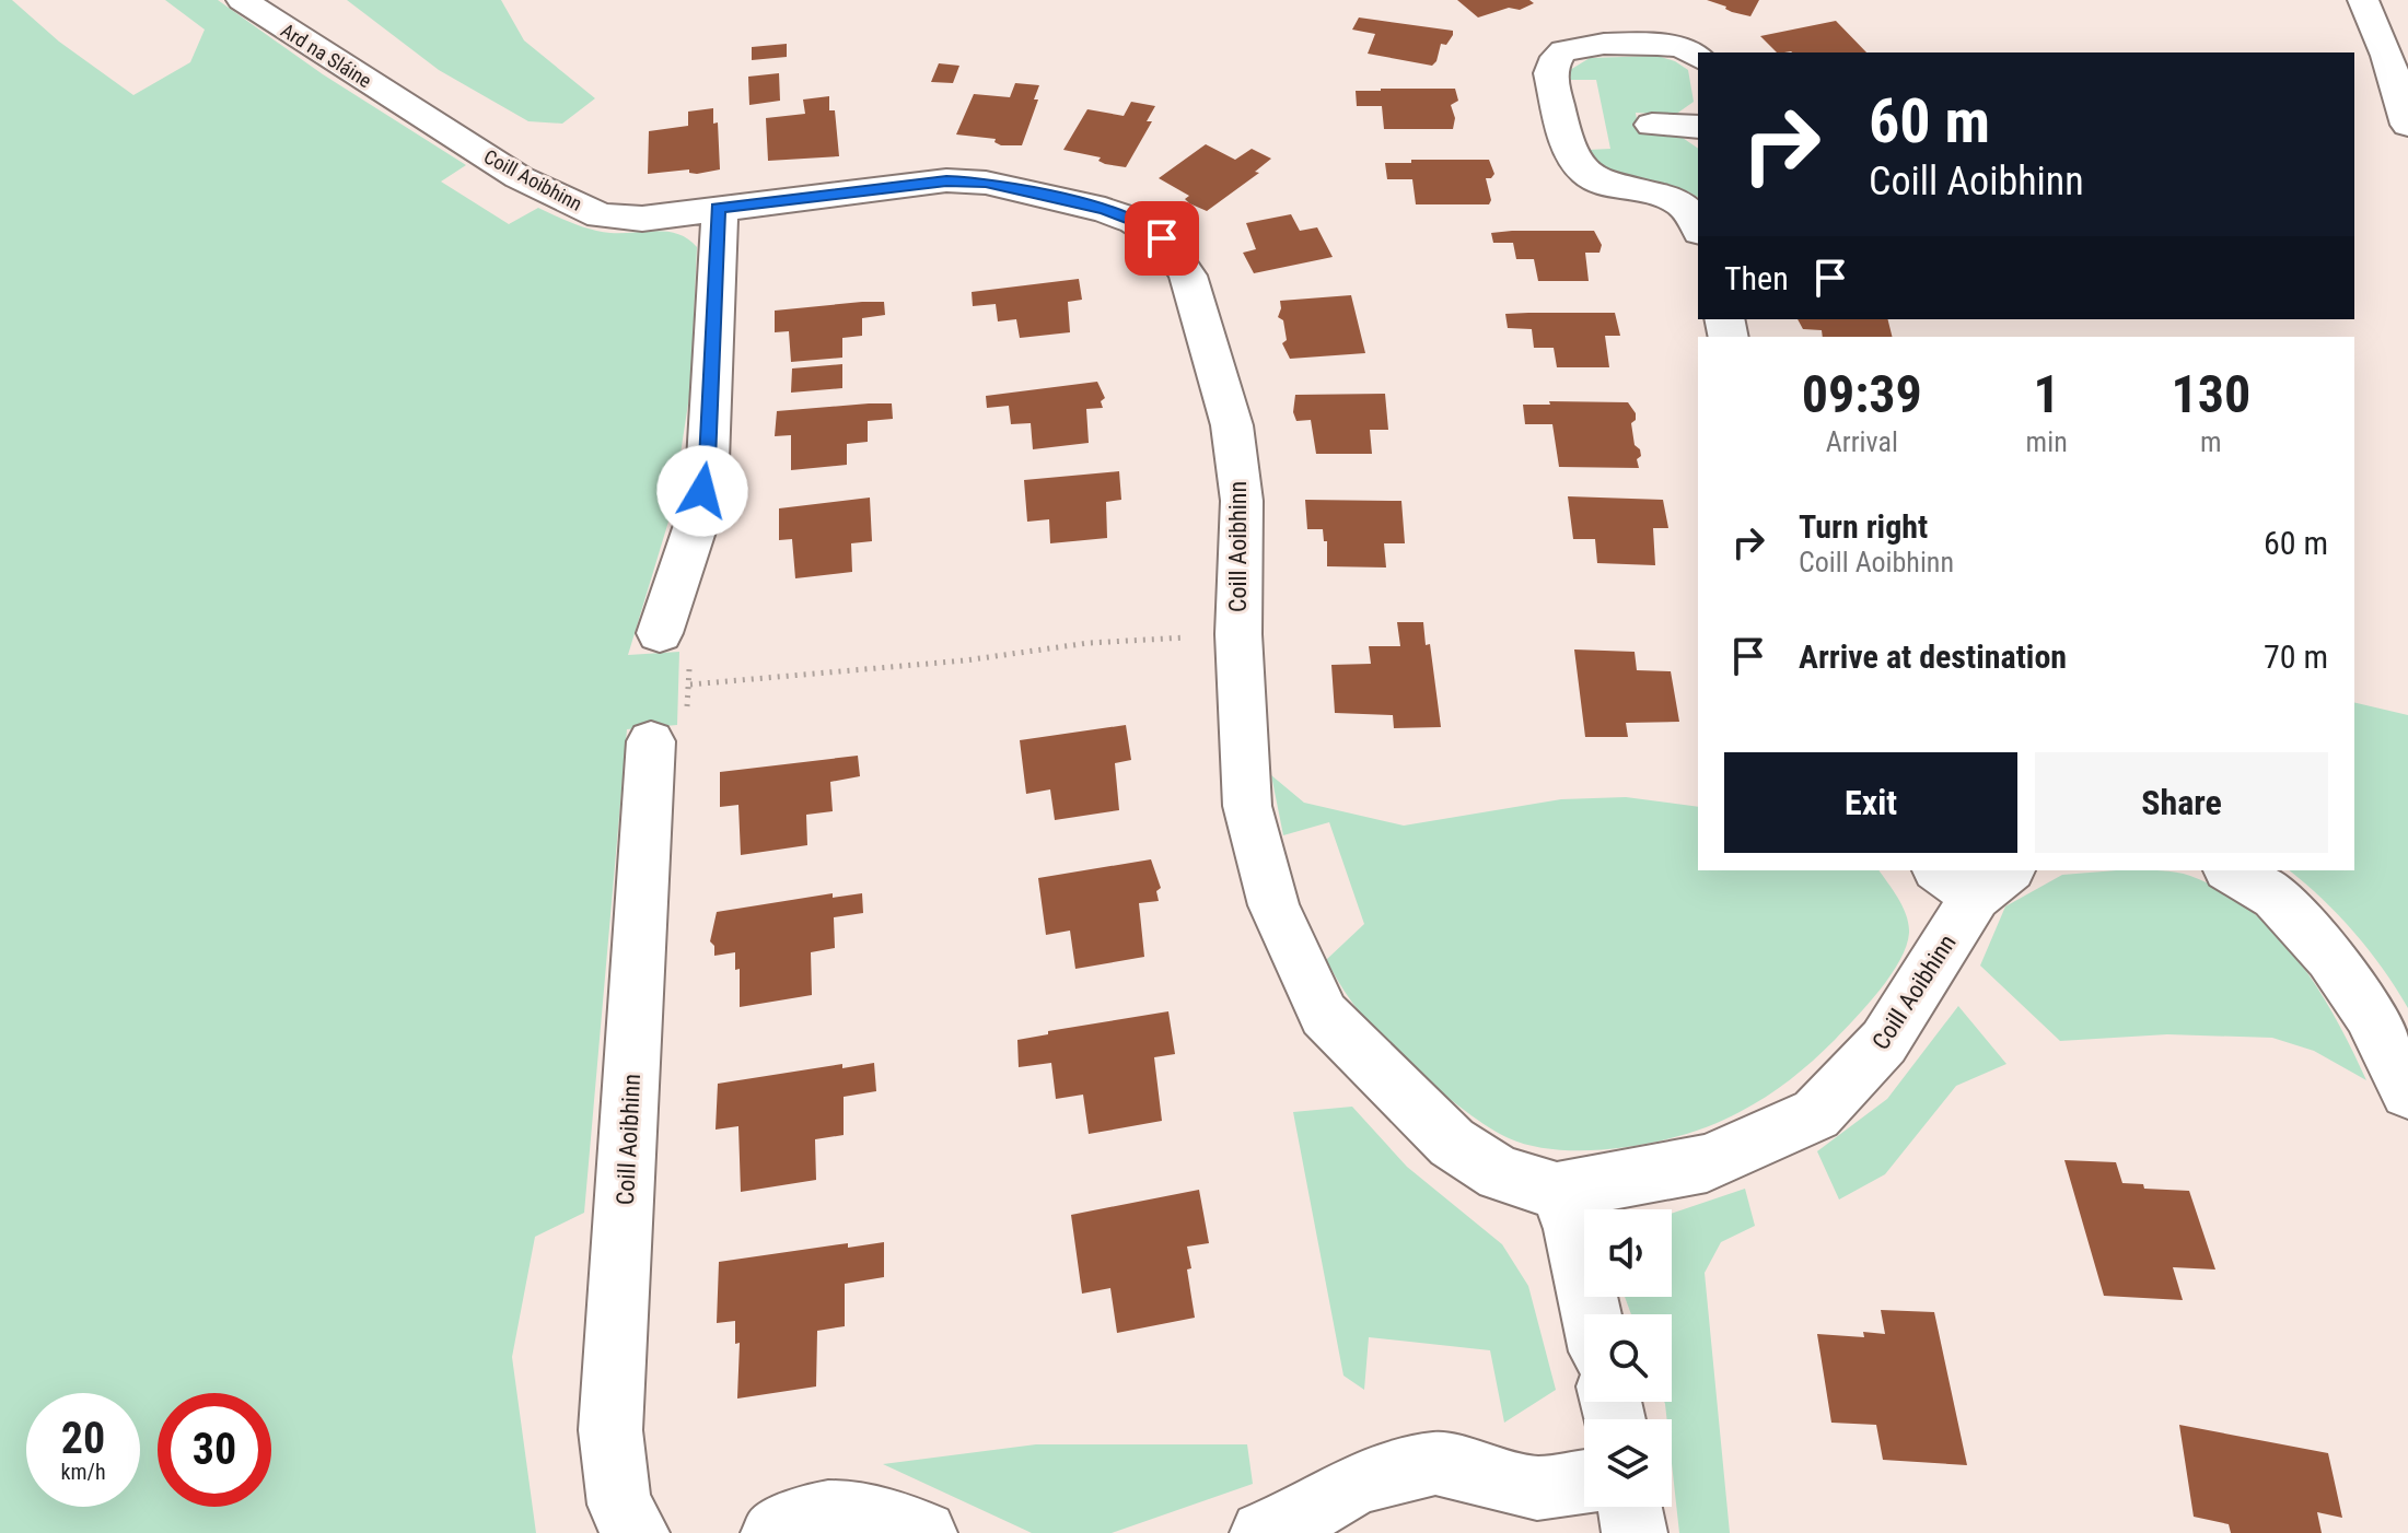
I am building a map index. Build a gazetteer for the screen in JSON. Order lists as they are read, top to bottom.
{
  "streets": {
    "street": ["Ard na Sláine", "Coill Aoibhinn"]
  },
  "crossings": [
    ["Ard na Sláine", "Coill Aoibhinn"]
  ],
  "page": {
    "turn": ["60 m", "Coill Aoibhinn"],
    "then": "Then",
    "eta": [
      "09:39",
      "Arrival",
      "1",
      "min",
      "130",
      "m"
    ],
    "list": [
      {
        "name": "Turn right",
        "note": "Coill Aoibhinn",
        "value": "60 m"
      },
      {
        "name": "Arrive at destination",
        "value": "70 m"
      }
    ],
    "buttons": ["Exit", "Share"],
    "speed": "20 km/h",
    "limit": "30"
  }
}
